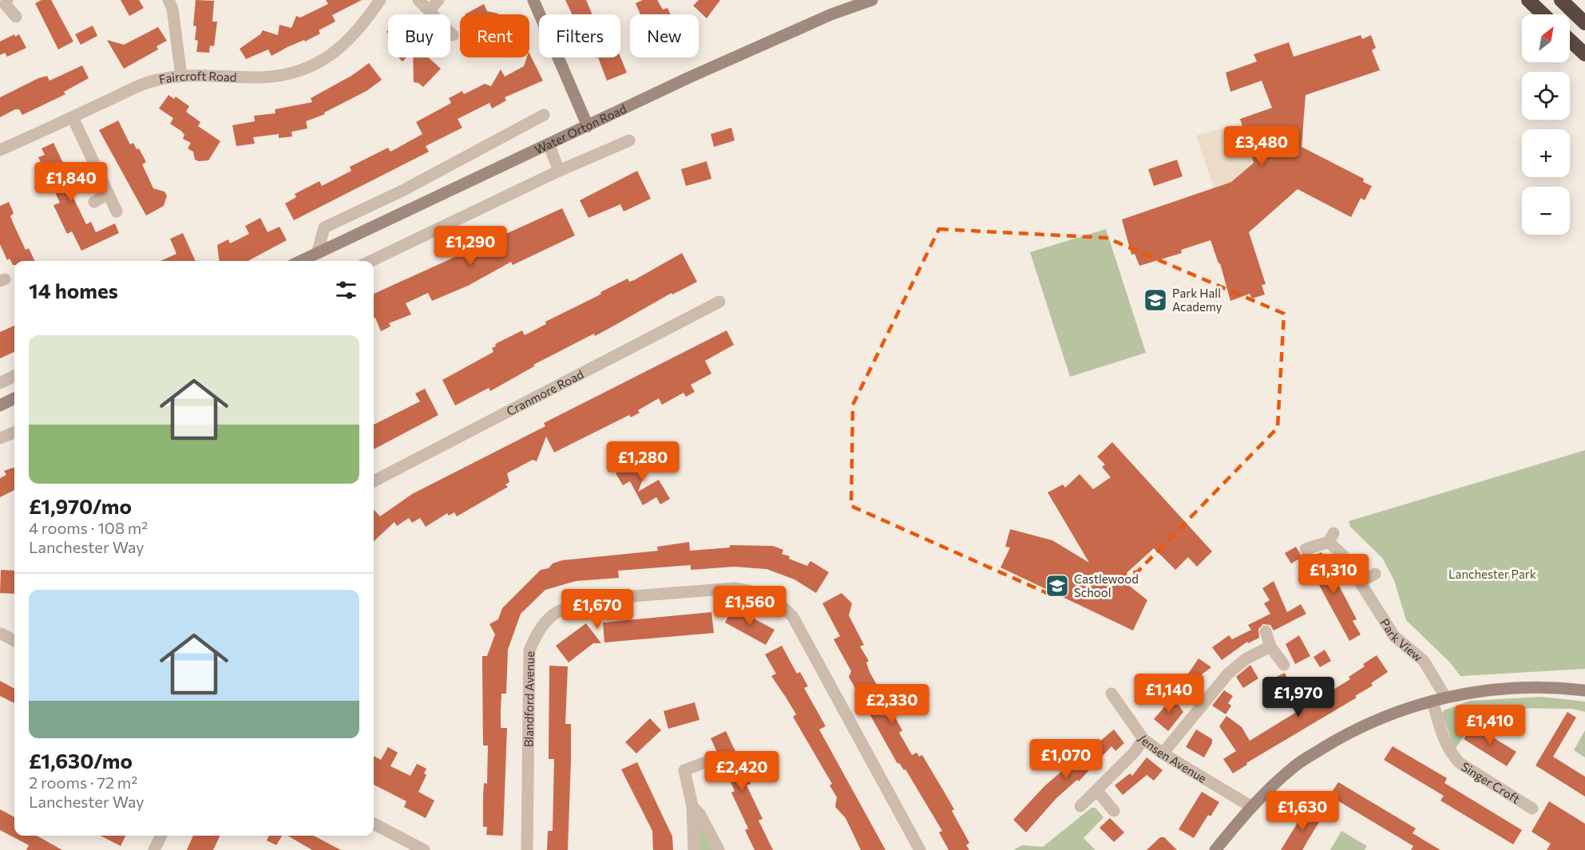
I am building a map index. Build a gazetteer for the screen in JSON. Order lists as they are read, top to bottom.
{
  "streets": {
    "main road": ["Water Orton Road"],
    "street": [
      "Faircroft Road",
      "Cranmore Road",
      "Park View",
      "Blandford Avenue",
      "Jensen Avenue",
      "Singer Croft"
    ]
  },
  "parks": ["Lanchester Park"],
  "places": {
    "school or university": ["Park Hall Academy", "Castlewood School"]
  },
  "north": "top right",
  "page": {
    "map_buttons": ["+", "−"],
    "chip": [
      "Buy",
      "Rent",
      "Filters",
      "New"
    ],
    "price": [
      "£3,480",
      "£1,840",
      "£1,290",
      "£1,280",
      "£1,310",
      "£1,560",
      "£1,670",
      "£1,140",
      "£1,970",
      "£2,330",
      "£1,410",
      "£1,070",
      "£2,420",
      "£1,630"
    ],
    "heading": "14 homes",
    "list": [
      {
        "name": "£1,970/mo",
        "note": "4 rooms · 108 m² · Lanchester Way"
      },
      {
        "name": "£1,630/mo",
        "note": "2 rooms · 72 m² · Lanchester Way"
      }
    ]
  }
}
